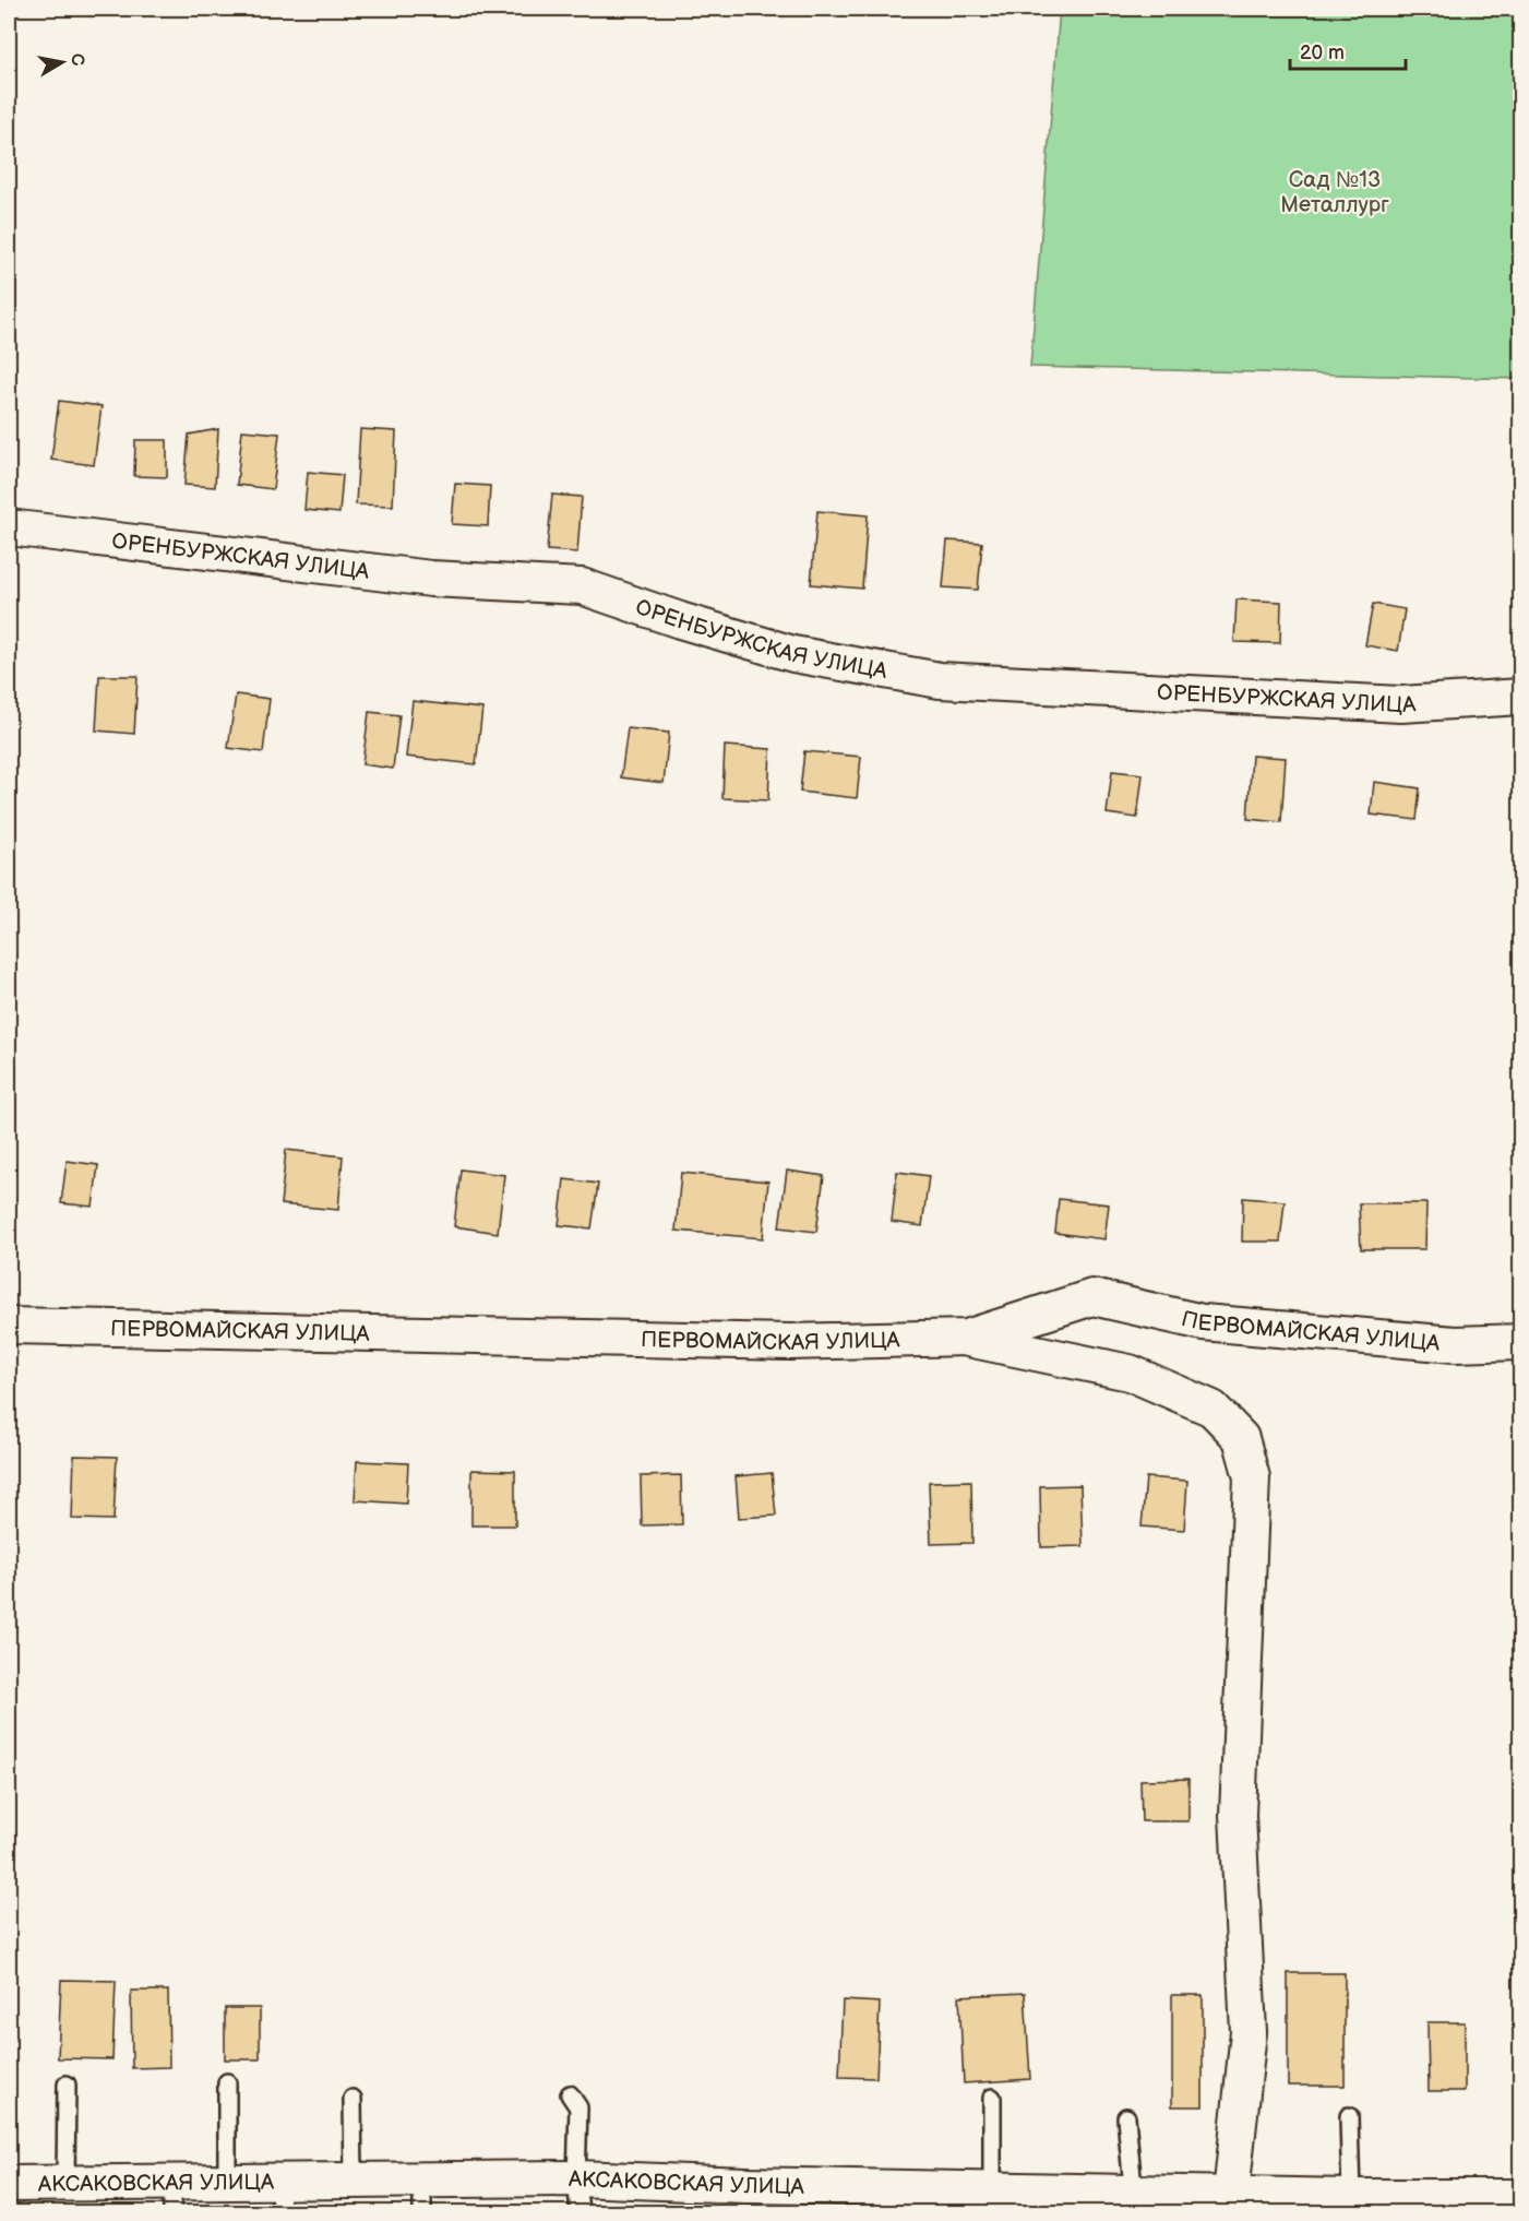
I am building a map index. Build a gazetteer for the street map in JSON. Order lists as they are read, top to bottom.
{
  "streets": {
    "street": ["ОРЕНБУРЖСКАЯ УЛИЦА", "ПЕРВОМАЙСКАЯ УЛИЦА", "АКСАКОВСКАЯ УЛИЦА"]
  },
  "parks": ["Сад №13 Металлург"],
  "scale_bar": "20 m",
  "north": "right"
}
